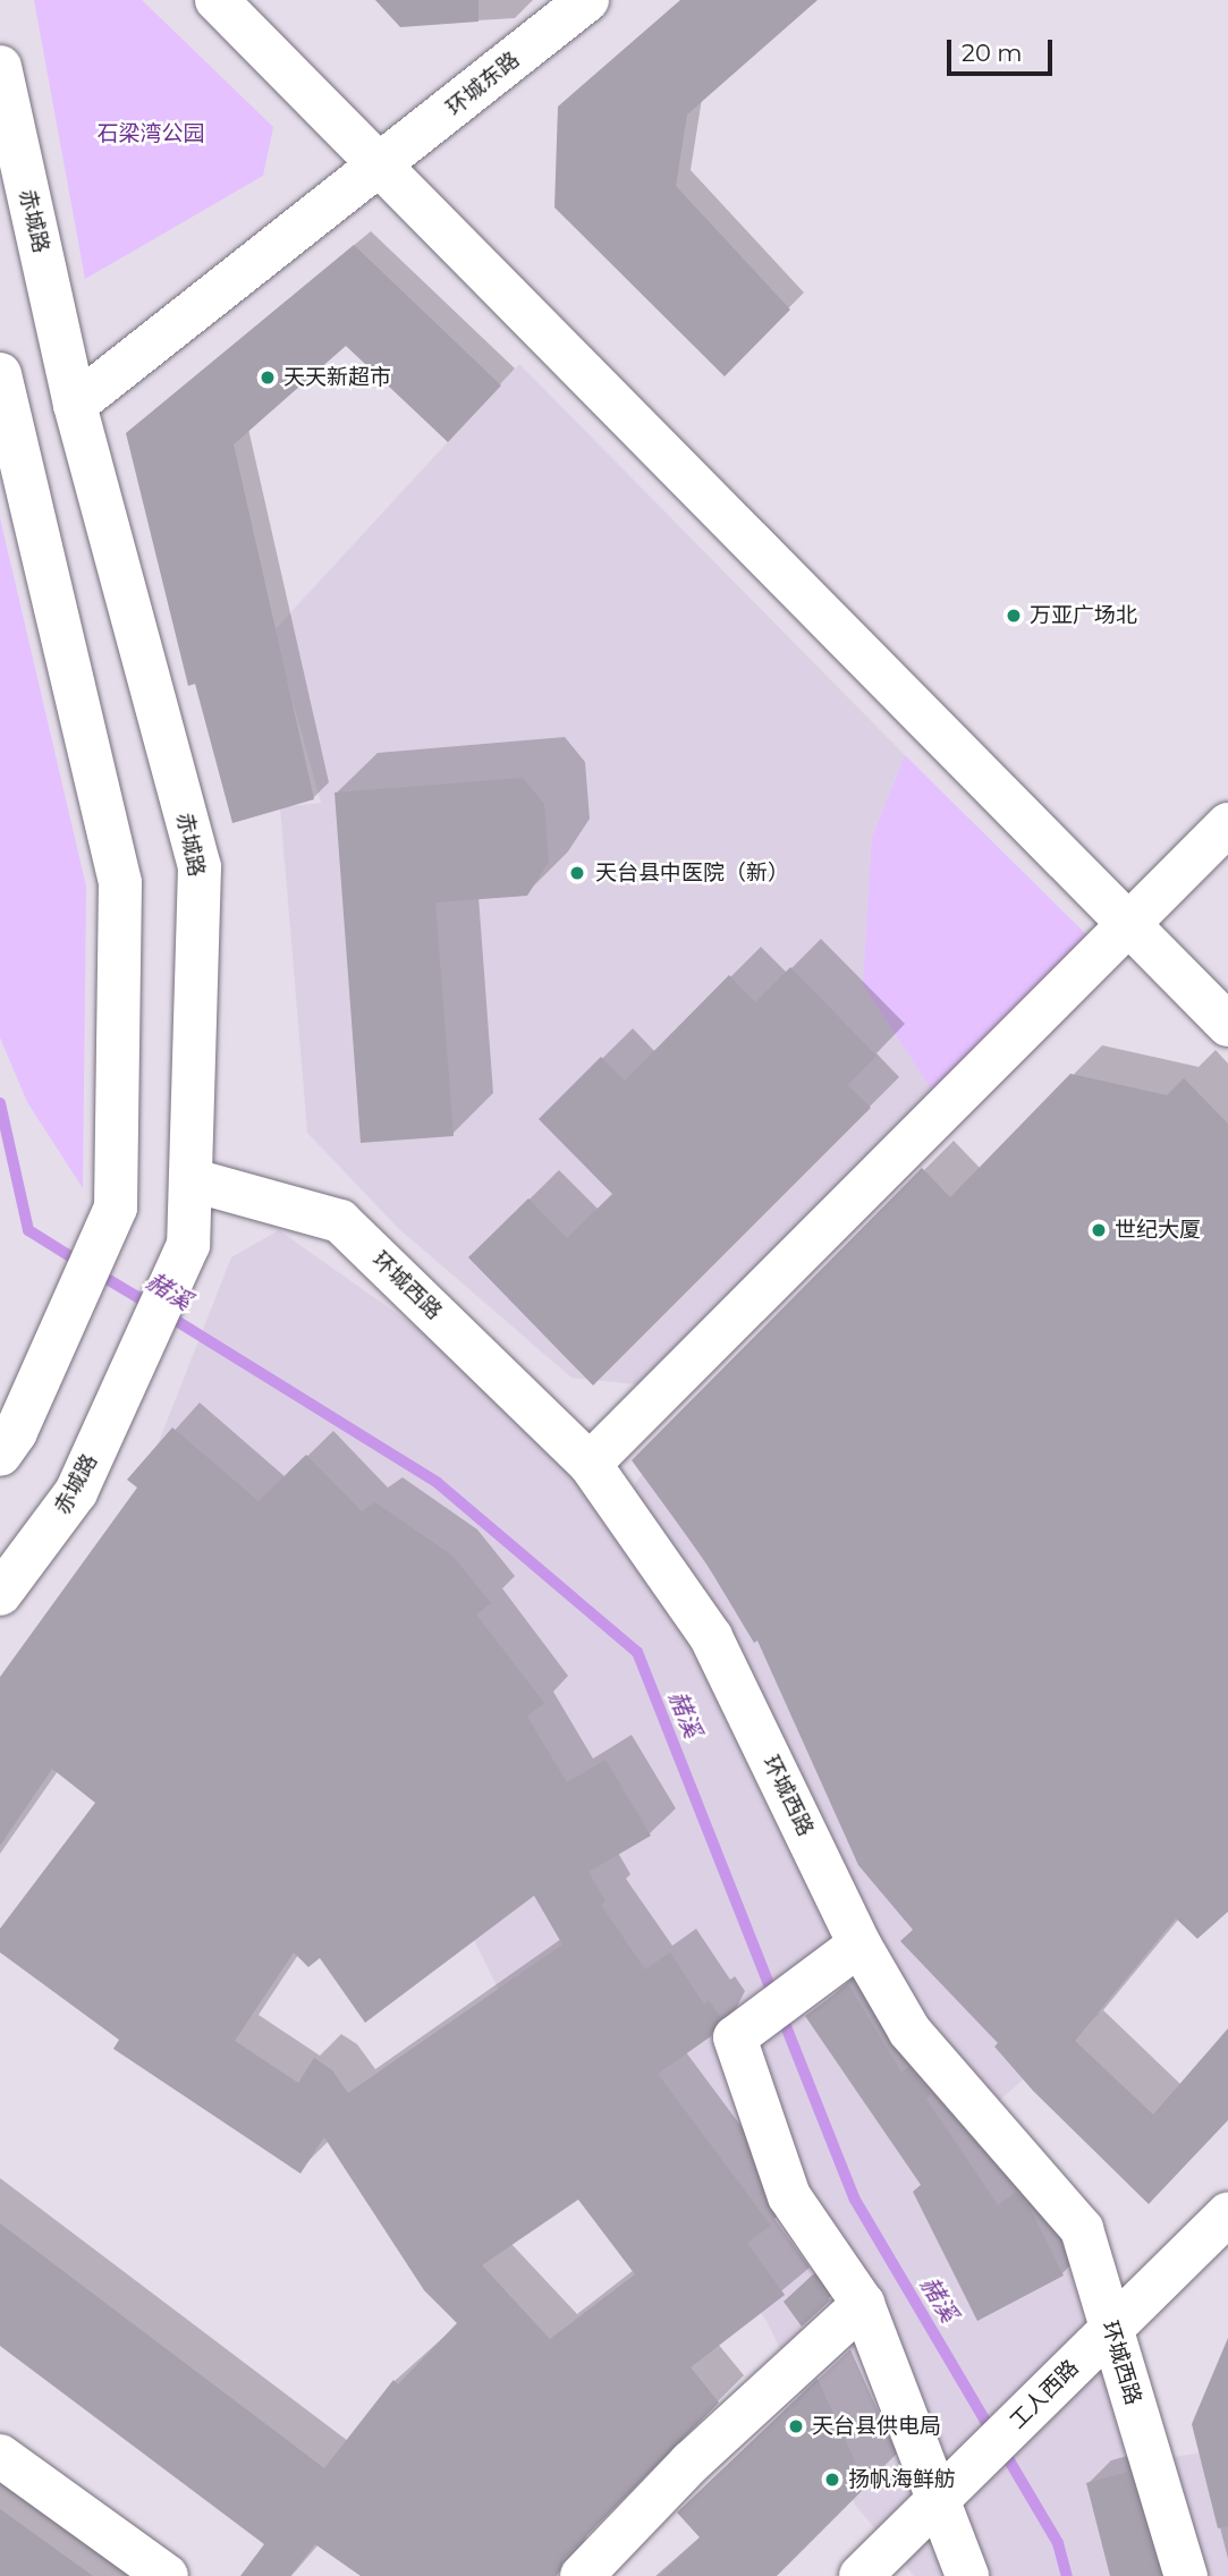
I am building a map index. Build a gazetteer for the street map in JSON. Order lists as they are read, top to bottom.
{
  "streets": {
    "main road": [
      "环城东路",
      "赤城路",
      "环城西路",
      "工人西路"
    ]
  },
  "crossings": [
    ["环城东路", "赤城路"],
    ["赤城路", "环城西路"],
    ["环城西路", "工人西路"]
  ],
  "water": ["赭溪"],
  "parks": ["石梁湾公园"],
  "places": [
    "天天新超市",
    "万亚广场北",
    "天台县中医院（新）",
    "世纪大厦",
    "天台县供电局",
    "扬帆海鲜舫"
  ],
  "scale_bar": "20 m"
}
